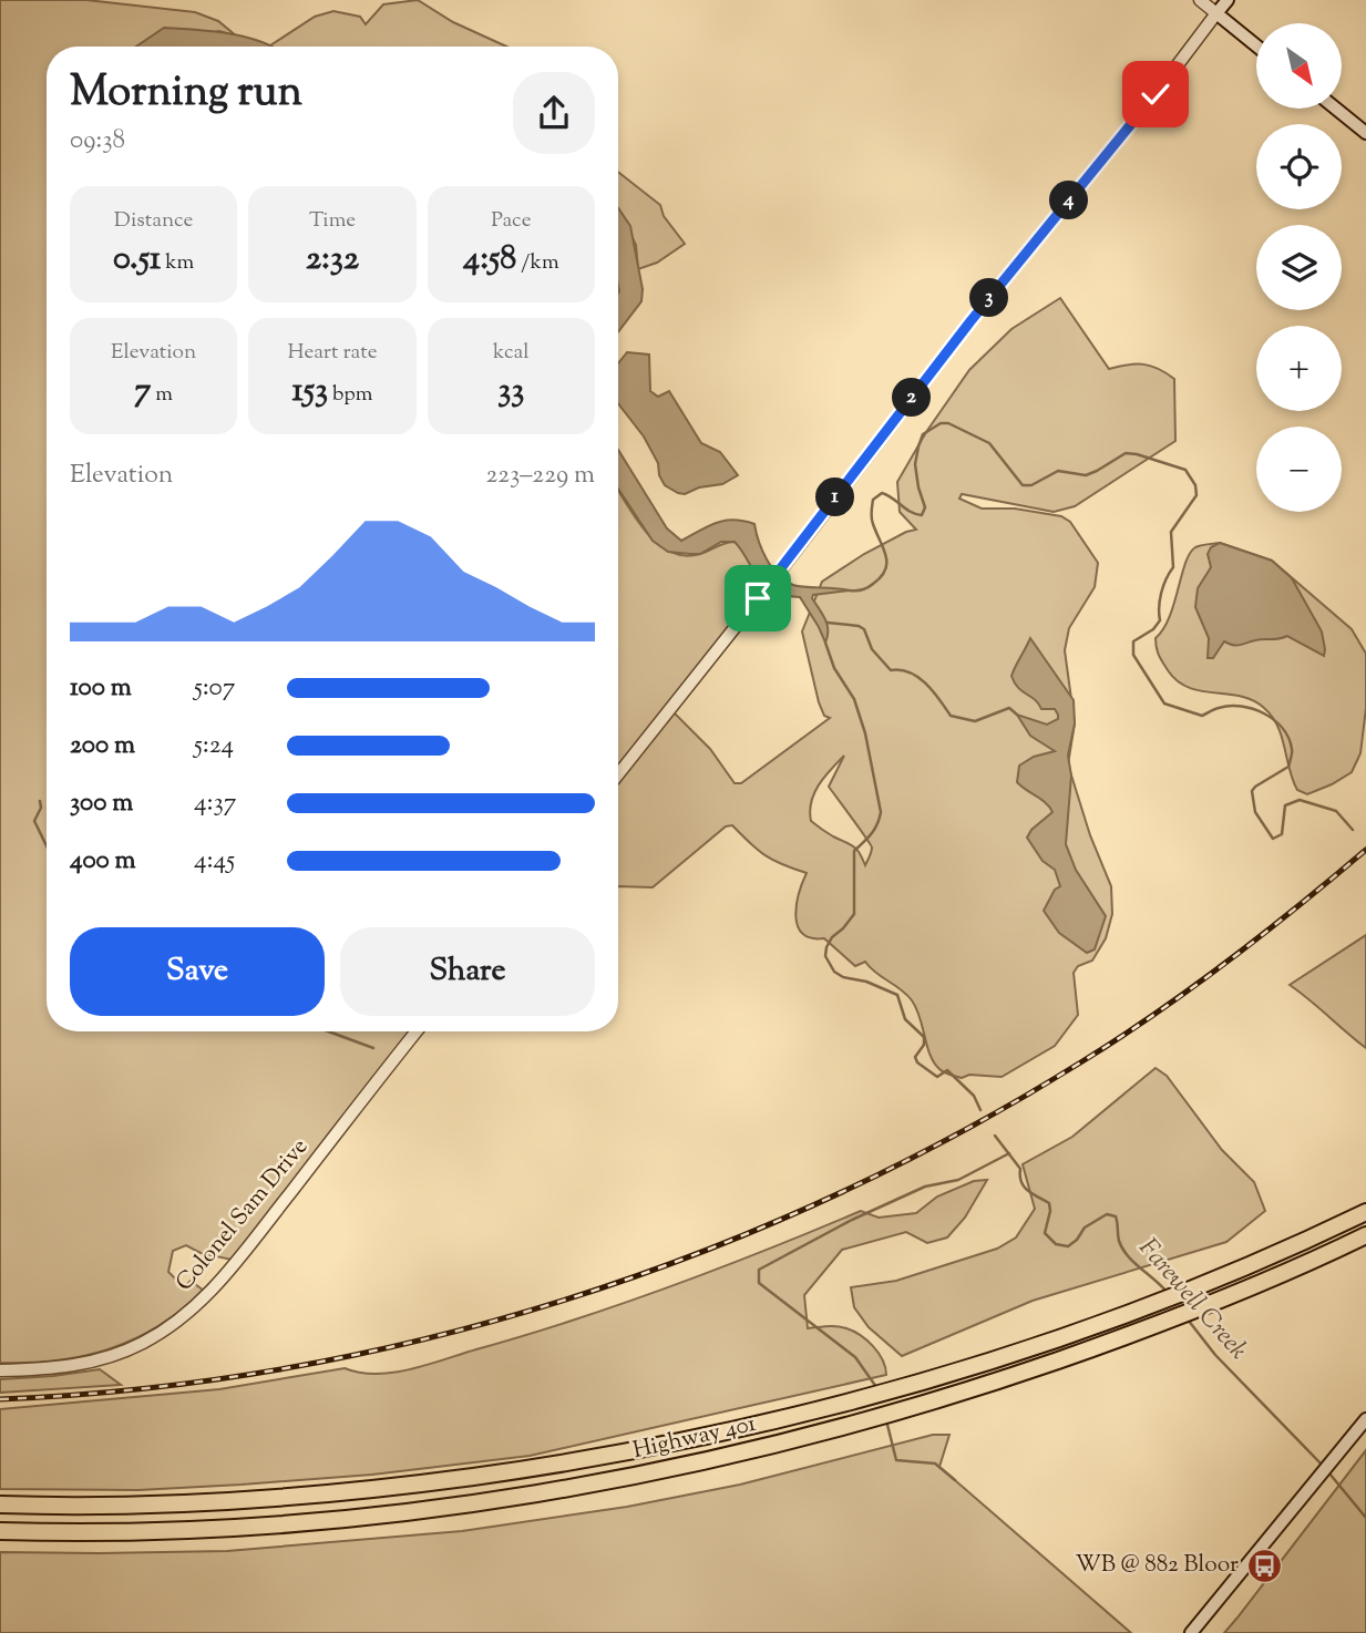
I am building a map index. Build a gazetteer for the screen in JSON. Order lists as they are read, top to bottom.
{
  "streets": {
    "highway": ["Highway 401"],
    "street": ["Colonel Sam Drive"]
  },
  "water": ["Farewell Creek"],
  "places": {
    "bus stop": ["WB @ 882 Bloor"]
  },
  "north": "bottom right",
  "page": {
    "map_buttons": ["+", "−"],
    "heading": ["Morning run", "09:38"],
    "stats": [
      ["Distance", "0.51 km"],
      ["Time", "2:32"],
      ["Pace", "4:58 /km"],
      ["Elevation", "7 m"],
      ["Heart rate", "153 bpm"],
      ["kcal", "33"]
    ],
    "pins": [
      "4",
      "3",
      "2",
      "1"
    ],
    "chart": ["Elevation", "223–229 m"],
    "list": [
      {
        "name": "100 m",
        "note": "5:07"
      },
      {
        "name": "200 m",
        "note": "5:24"
      },
      {
        "name": "300 m",
        "note": "4:37"
      },
      {
        "name": "400 m",
        "note": "4:45"
      }
    ],
    "buttons": ["Save", "Share"]
  }
}
